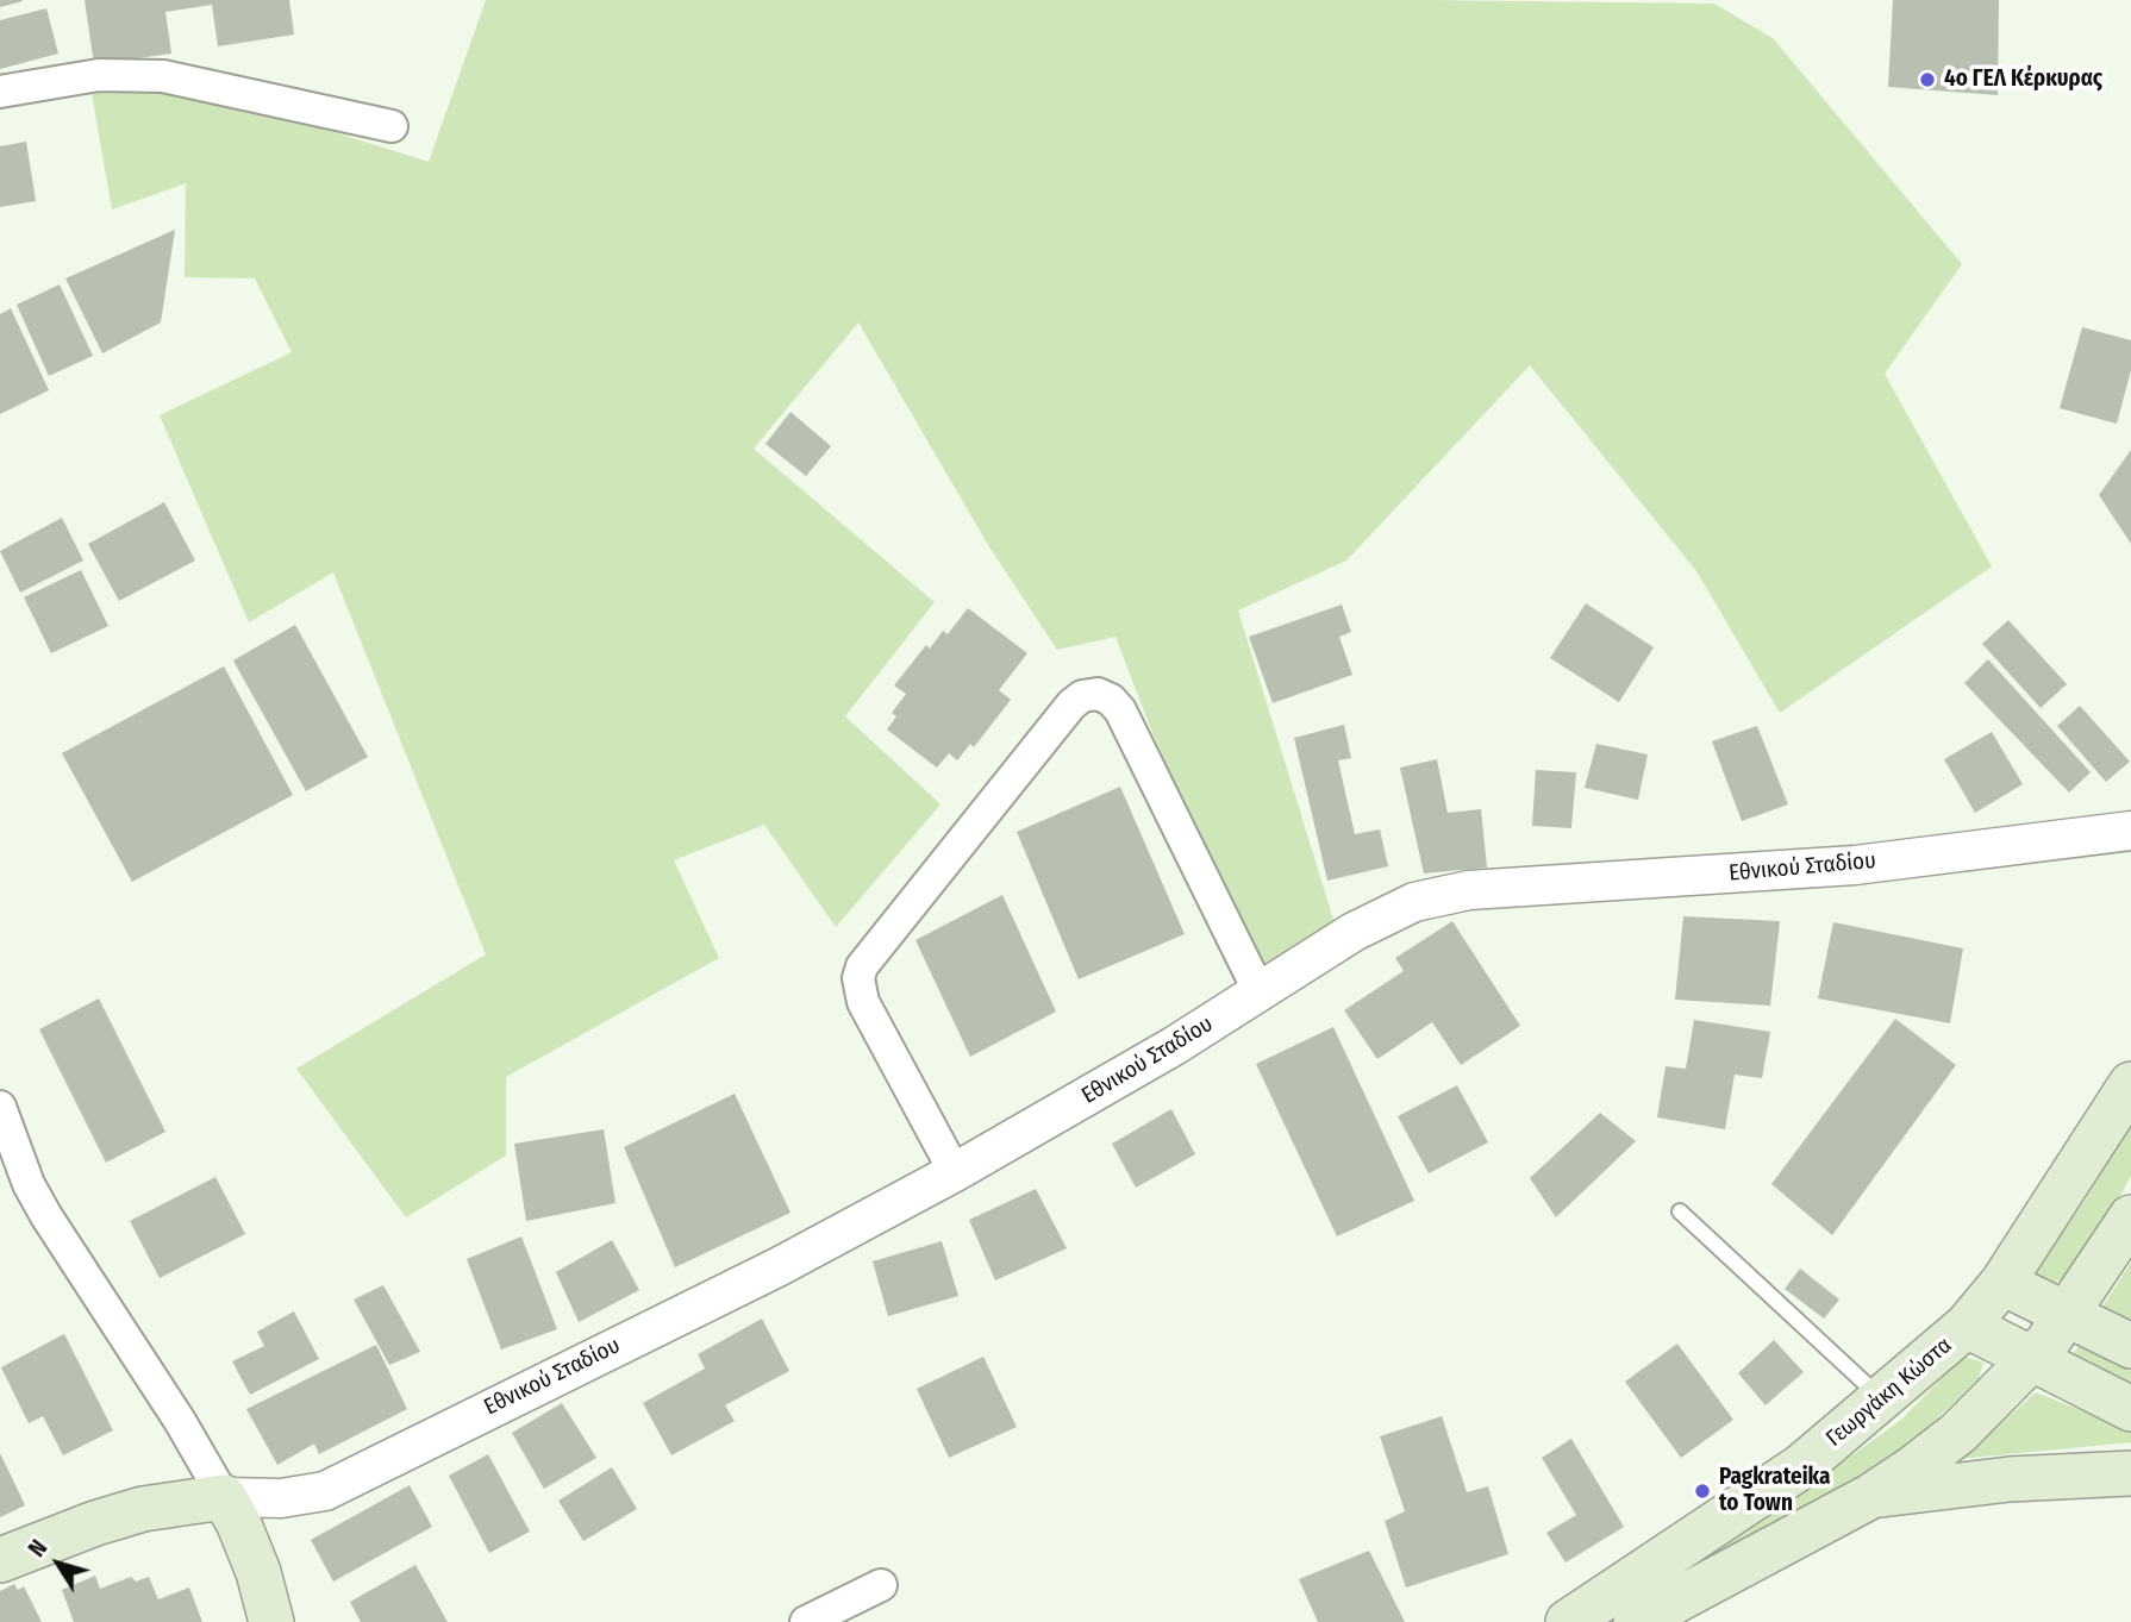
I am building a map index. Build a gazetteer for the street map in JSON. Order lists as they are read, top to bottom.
{
  "streets": {
    "main road": ["Γεωργάκη Κώστα"],
    "street": ["Εθνικού Σταδίου"]
  },
  "places": ["4ο ΓΕΛ Κέρκυρας", "Pagkrateika to Town"],
  "north": "top left"
}
